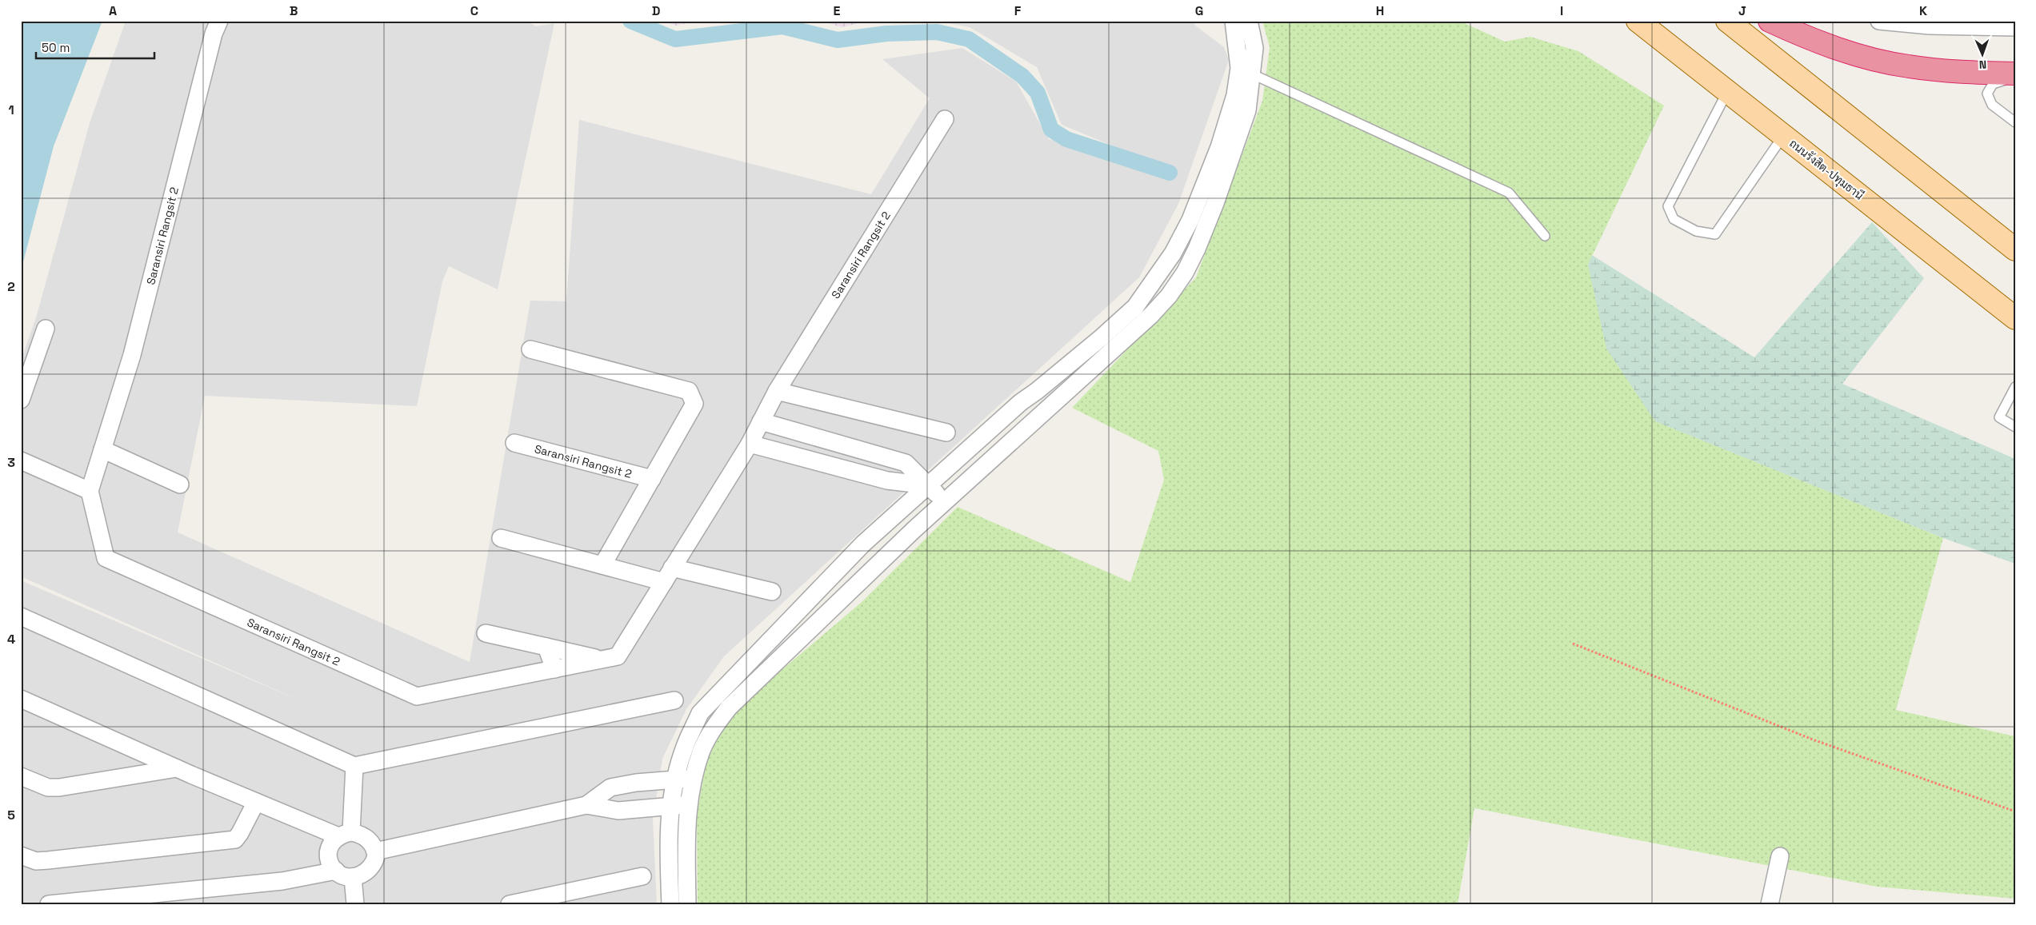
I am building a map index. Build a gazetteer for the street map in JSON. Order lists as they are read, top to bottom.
{
  "streets": {
    "main road": ["ถนนรังสิต-ปทุมธานี"],
    "street": ["Saransiri Rangsit 2"]
  },
  "scale_bar": "50 m",
  "north": "bottom",
  "grid": {
    "columns": [
      "A",
      "B",
      "C",
      "D",
      "E",
      "F",
      "G",
      "H",
      "I",
      "J",
      "K"
    ],
    "rows": [
      "1",
      "2",
      "3",
      "4",
      "5"
    ]
  }
}
